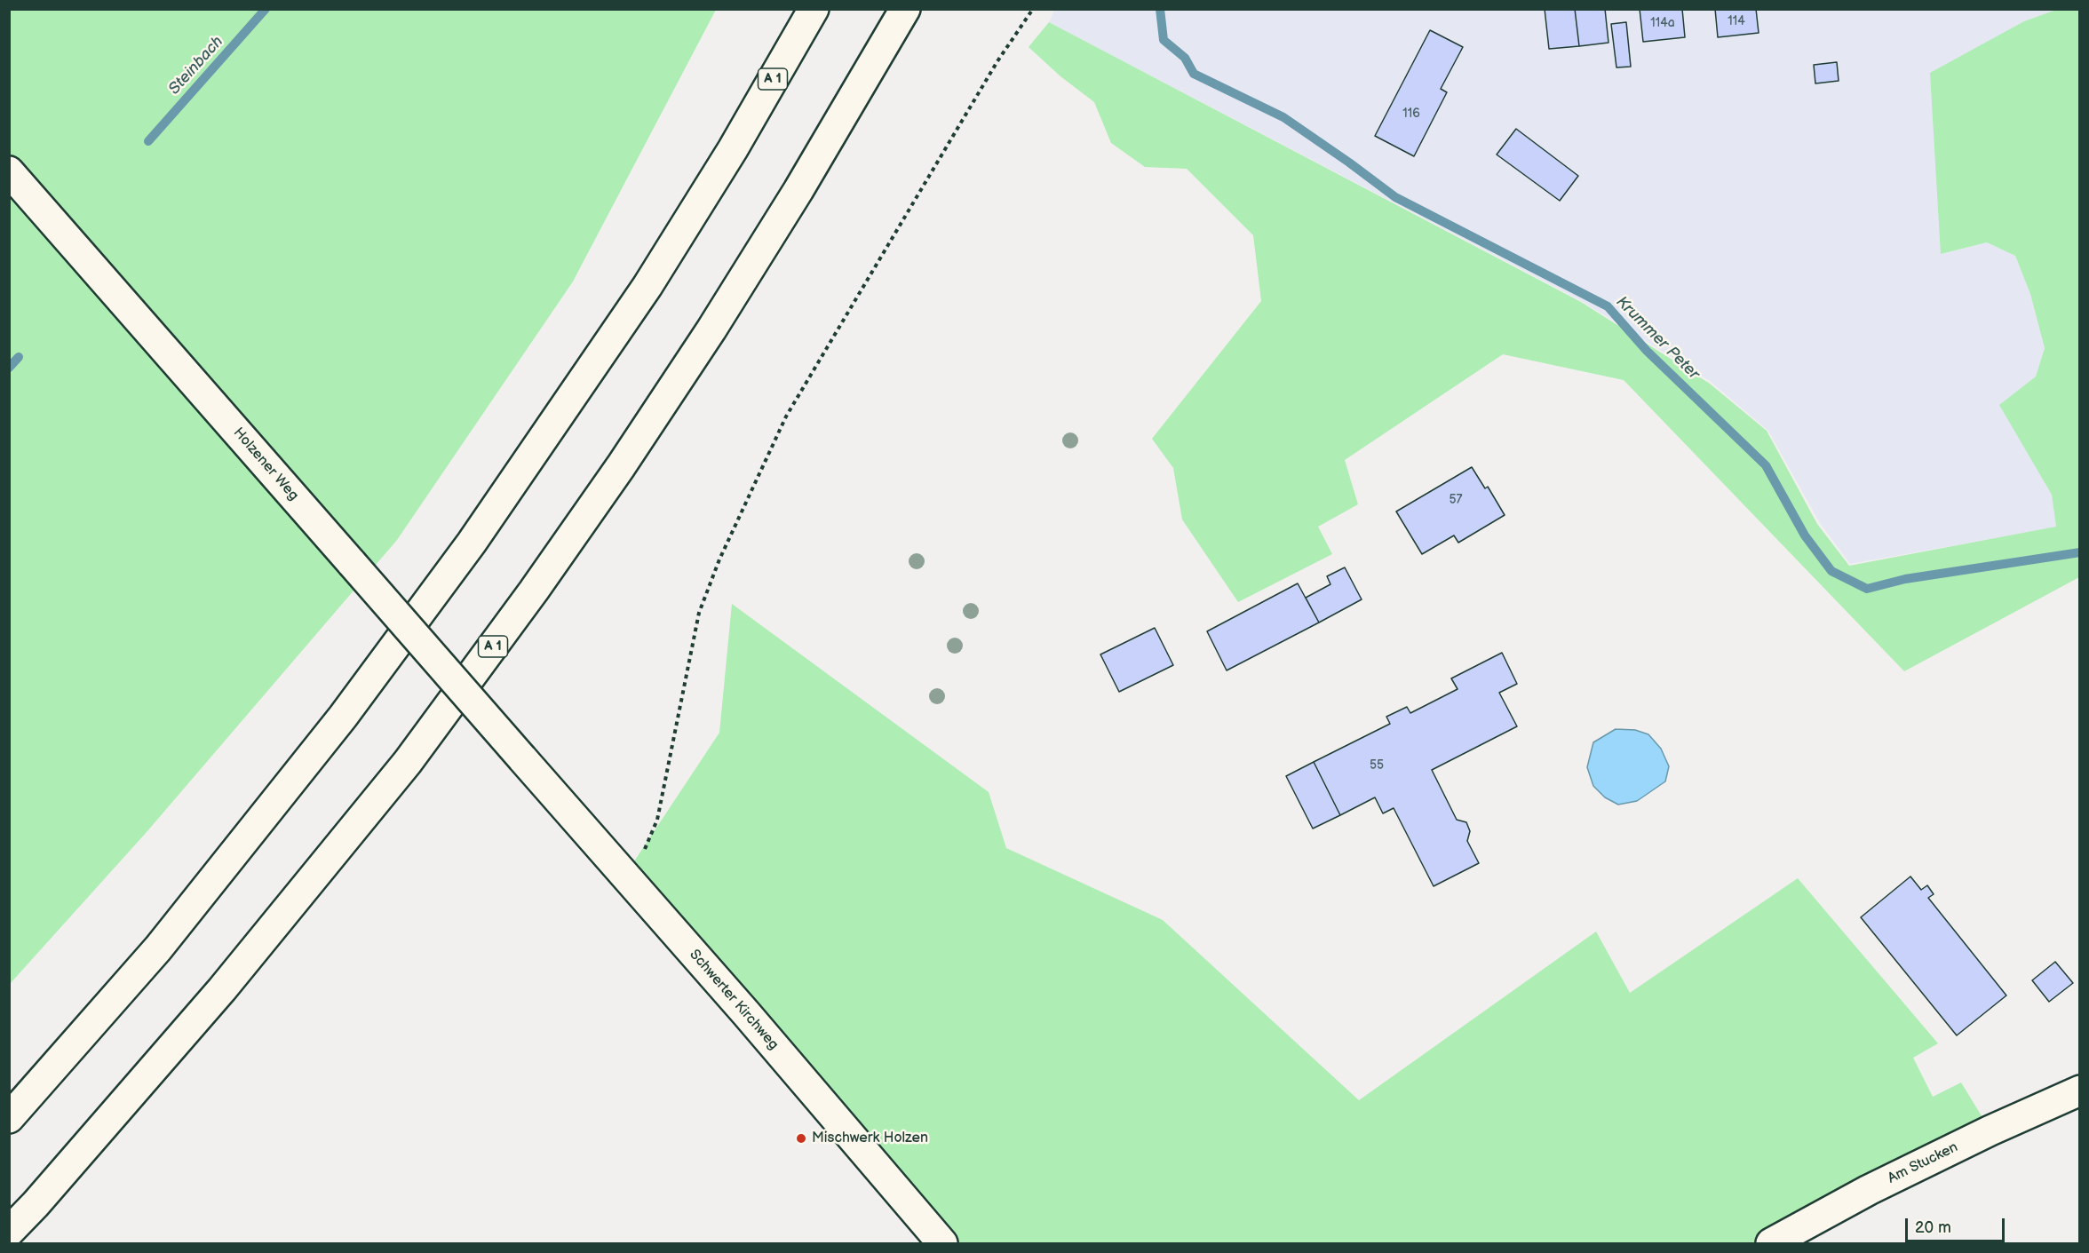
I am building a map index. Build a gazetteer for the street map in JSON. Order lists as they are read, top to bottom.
{
  "streets": {
    "main road": [
      "A 1",
      "Holzener Weg",
      "Schwerter Kirchweg",
      "Am Stucken"
    ]
  },
  "crossings": [
    ["Holzener Weg", "Schwerter Kirchweg"]
  ],
  "water": ["Steinbach", "Krummer Peter"],
  "places": ["Mischwerk Holzen"],
  "house_numbers": [
    "114",
    "114a",
    "116",
    "57",
    "55"
  ],
  "scale_bar": "20 m"
}
